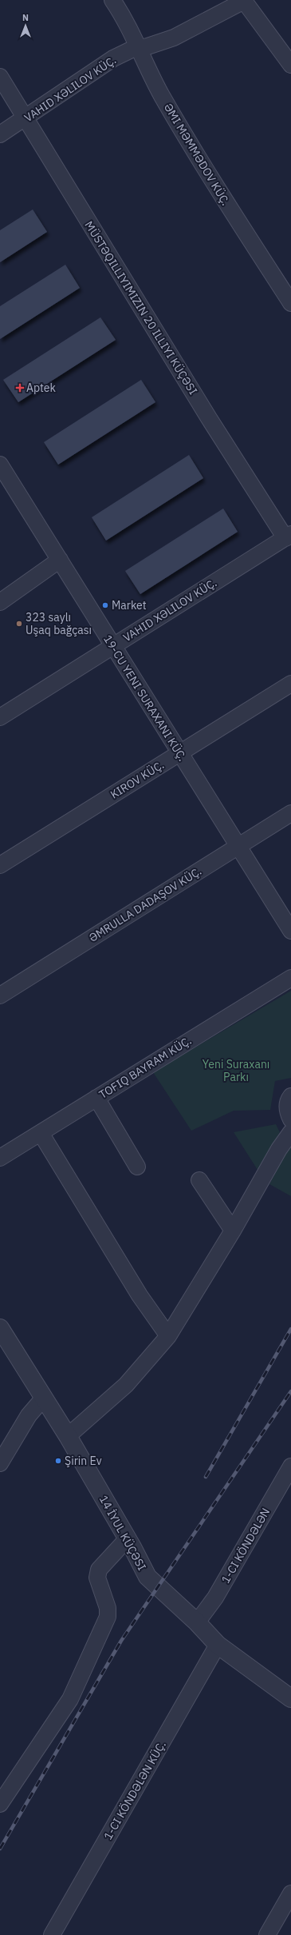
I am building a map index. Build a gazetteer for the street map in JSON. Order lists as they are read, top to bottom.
{
  "streets": {
    "street": [
      "VAHID XƏLILOV KÜÇ.",
      "ƏMI MƏMMƏDOV KÜÇ.",
      "MÜSTƏQILLIYIMIZIN 20 ILLIYI KÜÇƏSI",
      "KIROV KÜÇ.",
      "ƏMRULLA DADAŞOV KÜÇ.",
      "TOFIQ BAYRAM KÜÇ.",
      "14 İYUL KÜÇƏSI",
      "1-CI KÖNDƏLƏN",
      "1-CI KÖNDƏLƏN KÜÇ."
    ]
  },
  "crossings": [
    ["VAHID XƏLILOV KÜÇ.", "ƏMI MƏMMƏDOV KÜÇ."],
    ["VAHID XƏLILOV KÜÇ.", "MÜSTƏQILLIYIMIZIN 20 ILLIYI KÜÇƏSI"],
    ["14 İYUL KÜÇƏSI", "1-CI KÖNDƏLƏN"],
    ["14 İYUL KÜÇƏSI", "1-CI KÖNDƏLƏN KÜÇ."]
  ],
  "parks": ["Yeni Suraxanı Parkı"],
  "places": {
    "health": ["Aptek"],
    "other": ["Market", "323 saylı Uşaq bağçası", "Şirin Ev"]
  },
  "north": "top"
}
